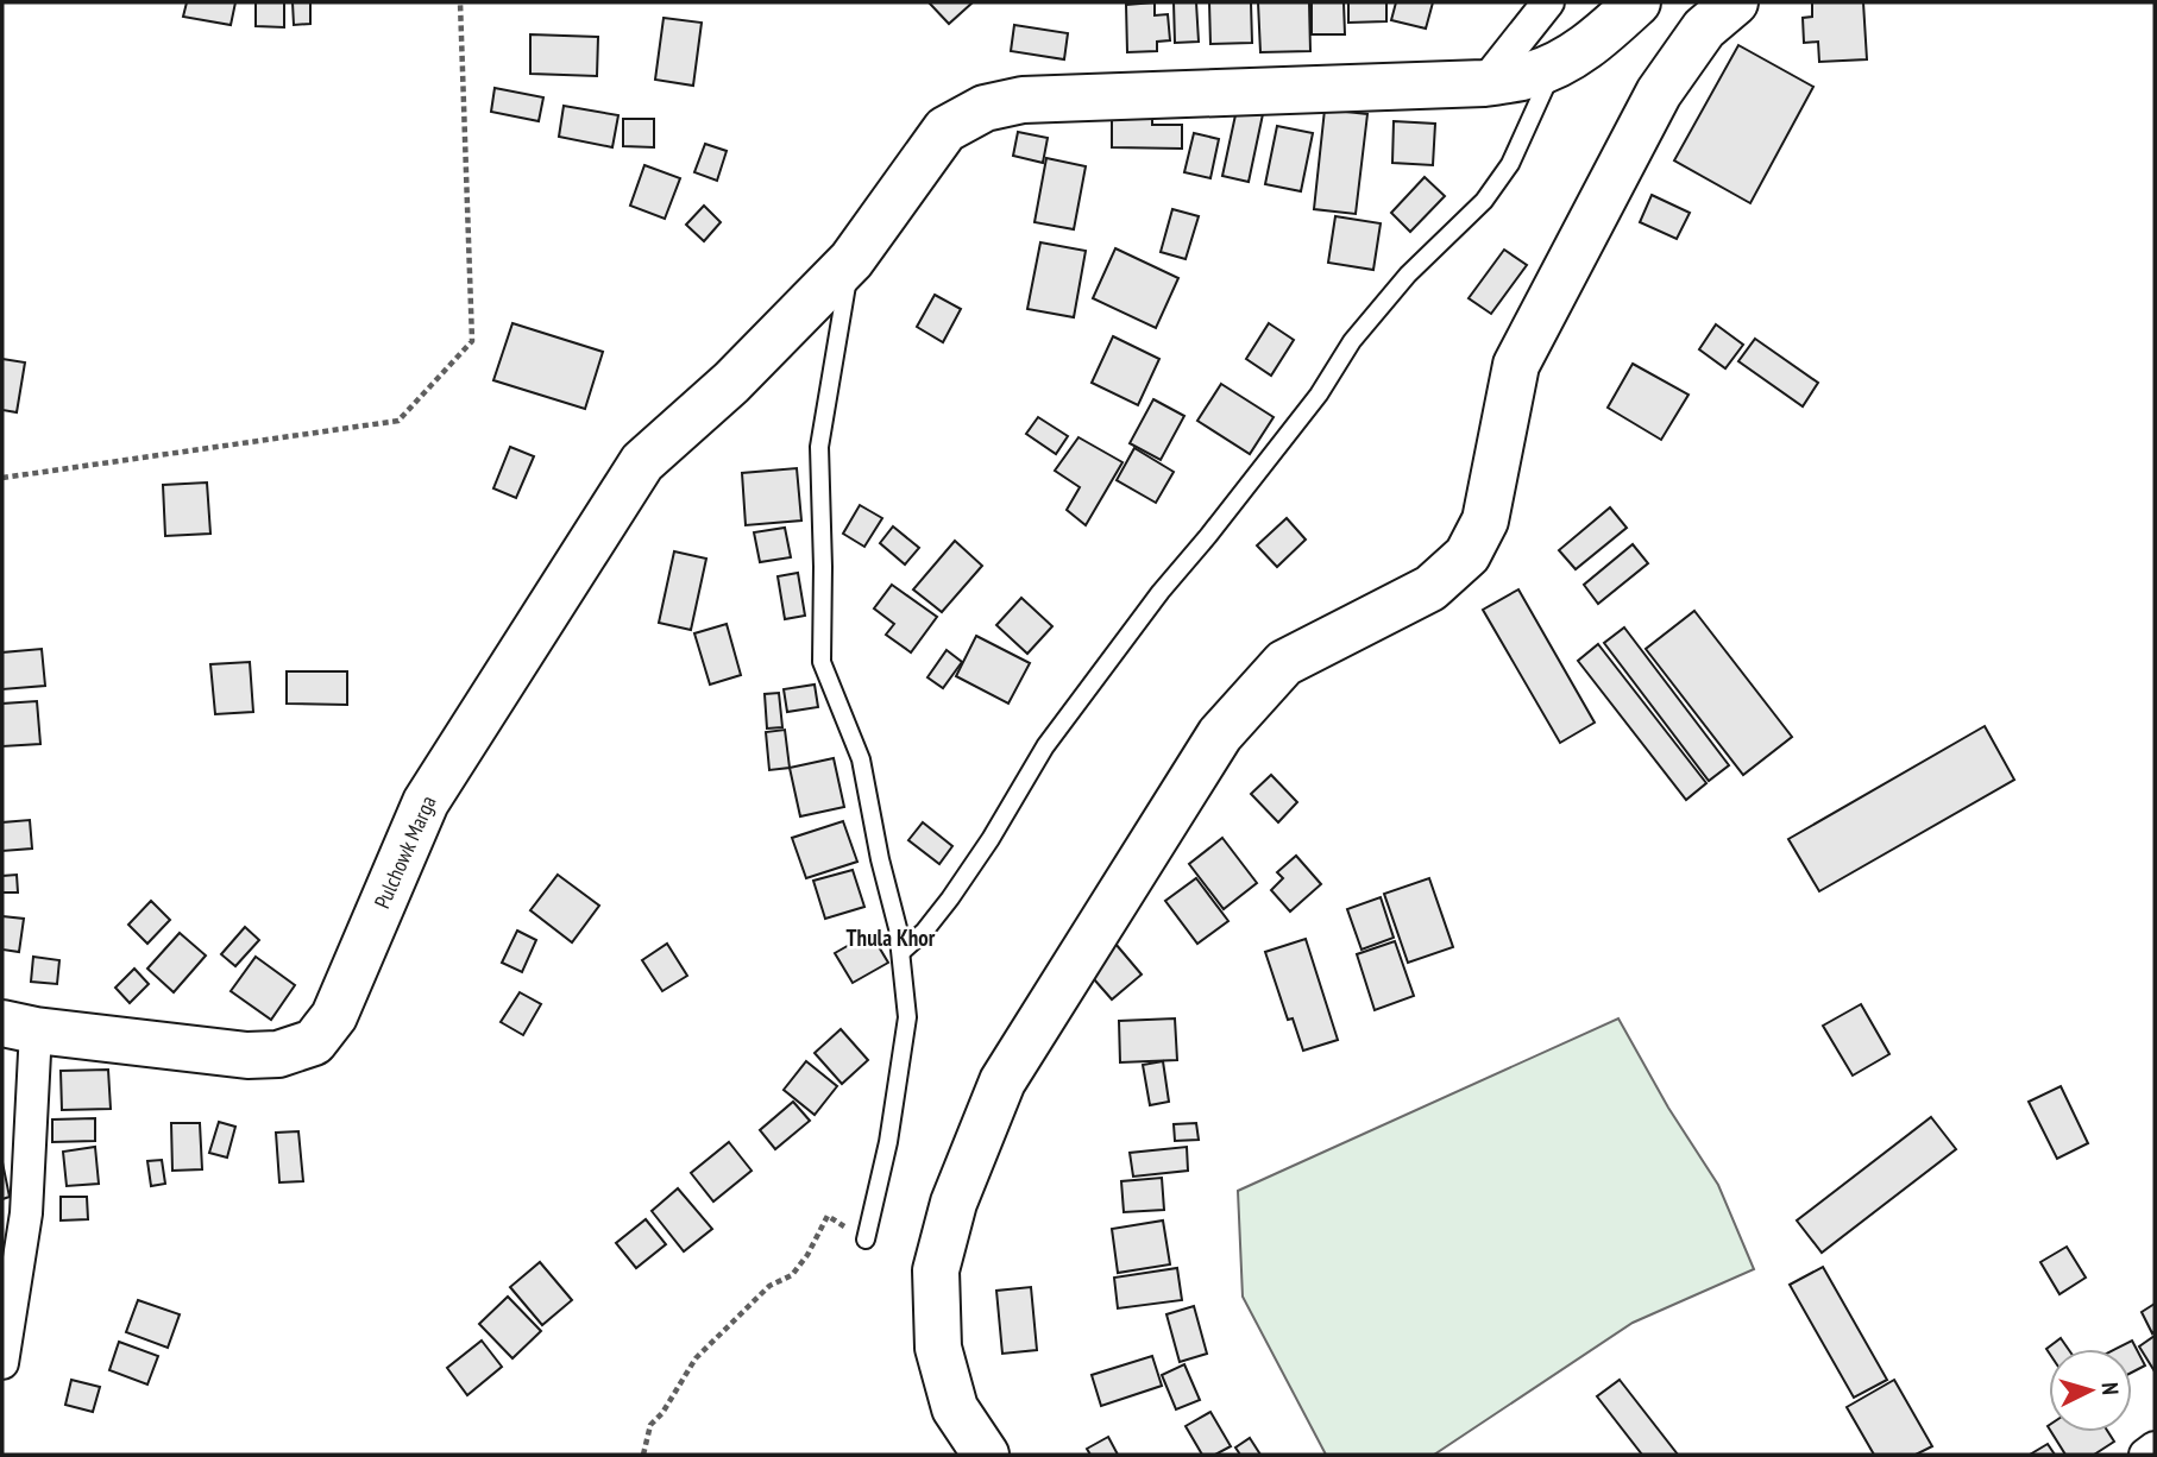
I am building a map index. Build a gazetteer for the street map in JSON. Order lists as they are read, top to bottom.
{
  "streets": {
    "main road": ["Pulchowk Marga"]
  },
  "districts": ["Thula Khor"],
  "north": "right"
}
